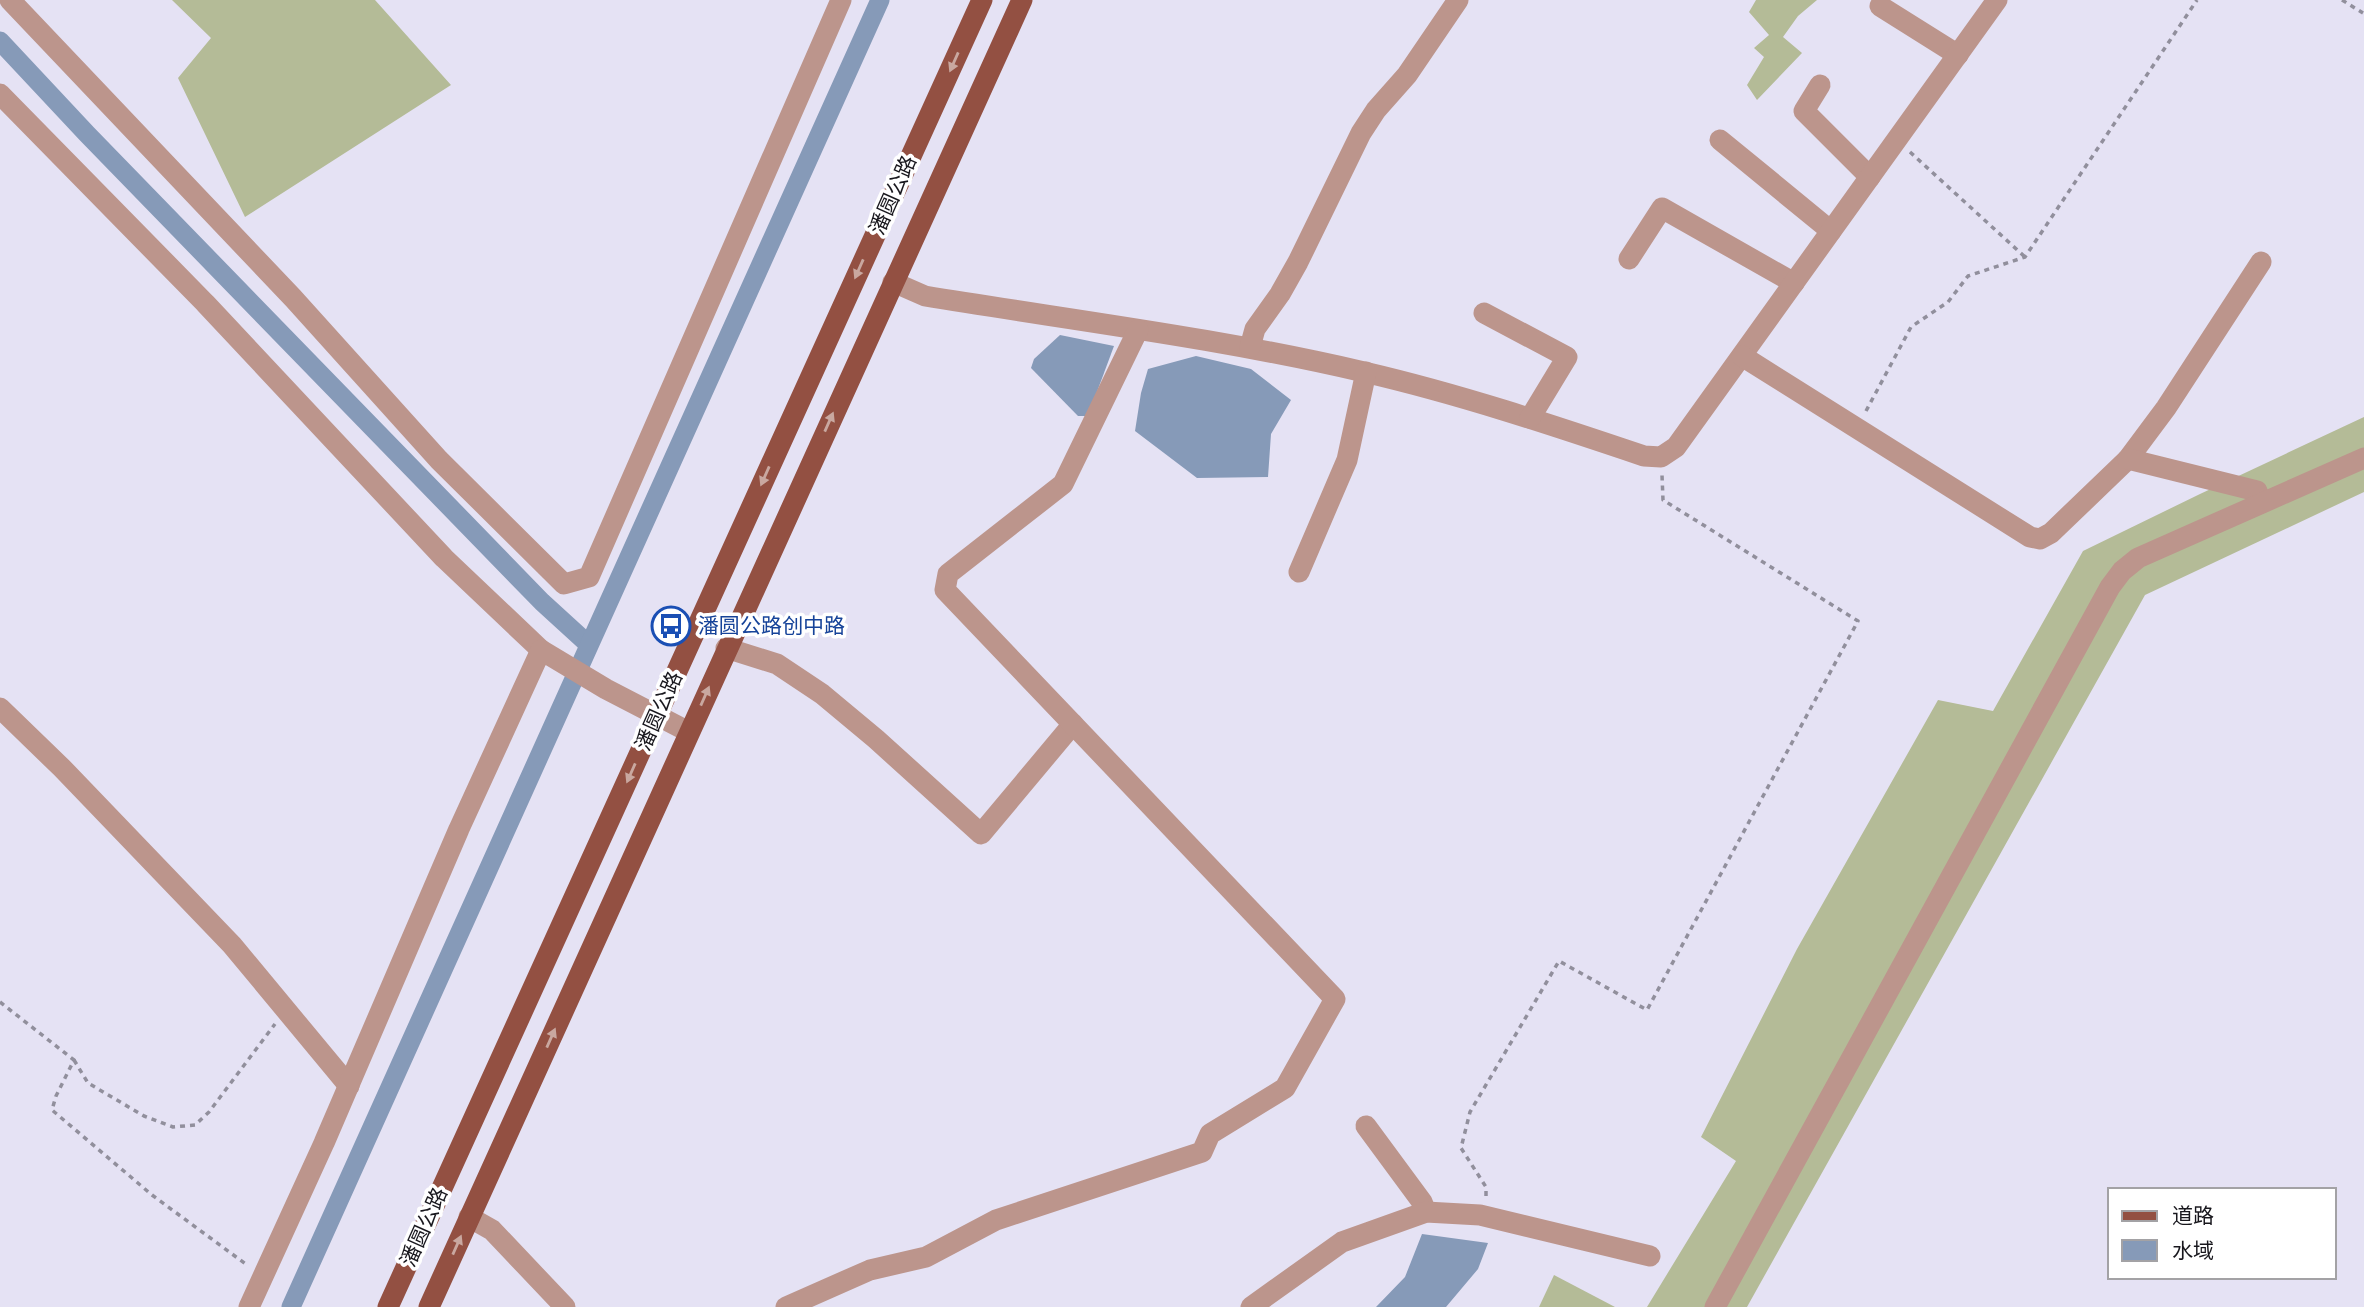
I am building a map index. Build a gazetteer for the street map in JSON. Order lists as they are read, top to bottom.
{
  "streets": {
    "main road": ["潘圆公路"]
  },
  "places": {
    "bus stop": ["潘圆公路创中路"]
  },
  "legend": ["道路", "水域"]
}
